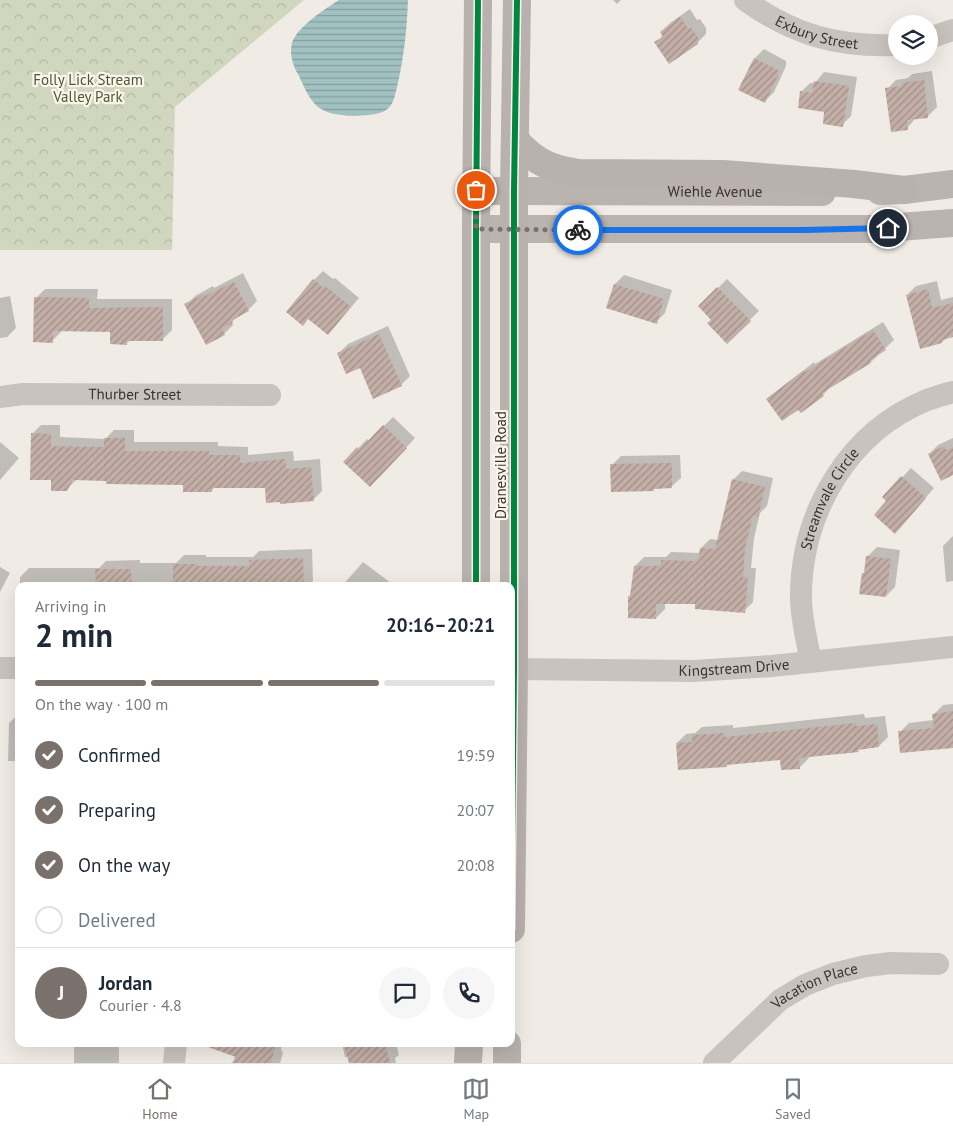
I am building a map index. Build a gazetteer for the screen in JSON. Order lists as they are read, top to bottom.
{
  "streets": {
    "main road": ["Wiehle Avenue", "Dranesville Road"],
    "street": [
      "Exbury Street",
      "Thurber Street",
      "Streamvale Circle",
      "Kingstream Drive",
      "Vacation Place"
    ]
  },
  "crossings": [
    ["Wiehle Avenue", "Dranesville Road"],
    ["Streamvale Circle", "Kingstream Drive"]
  ],
  "parks": ["Folly Lick Stream Valley Park"],
  "page": {
    "heading": ["2 min", "Arriving in", "20:16–20:21"],
    "panel": ["Jordan", "Courier · 4.8"],
    "bar": "On the way · 100 m",
    "list": [
      ["Confirmed", "19:59"],
      ["Preparing", "20:07"],
      ["On the way", "20:08"],
      "Delivered"
    ],
    "round": "J",
    "tabs": ["Home", "Map", "Saved"]
  }
}
